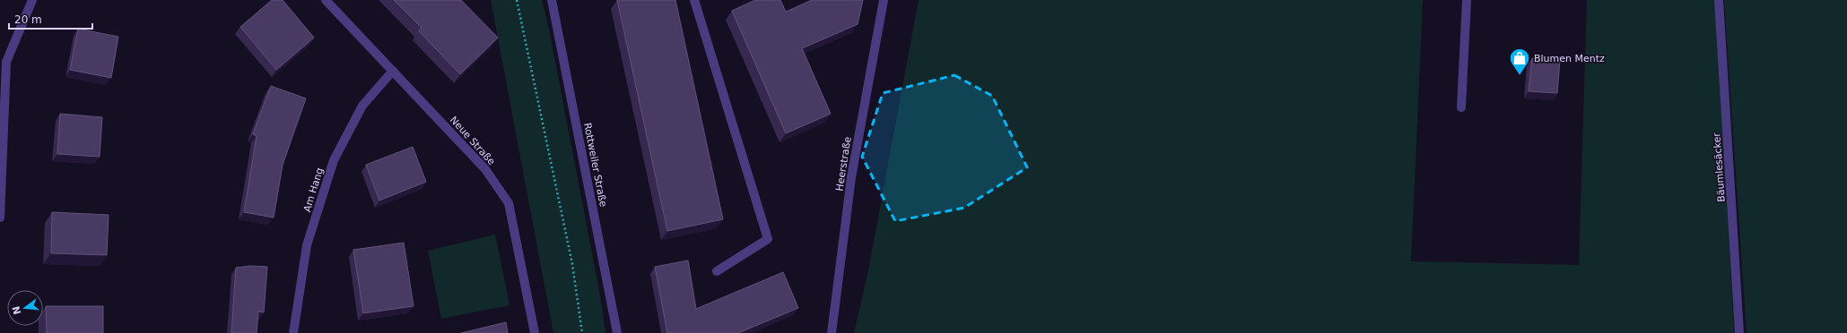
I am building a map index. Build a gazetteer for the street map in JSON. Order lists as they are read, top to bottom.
{
  "streets": {
    "street": [
      "Neue Straße",
      "Heerstraße",
      "Rottweiler Straße",
      "Bäumlesäcker",
      "Am Hang"
    ]
  },
  "crossings": [
    ["Neue Straße", "Am Hang"]
  ],
  "places": {
    "shop": ["Blumen Mentz"]
  },
  "scale_bar": "20 m",
  "north": "left"
}
